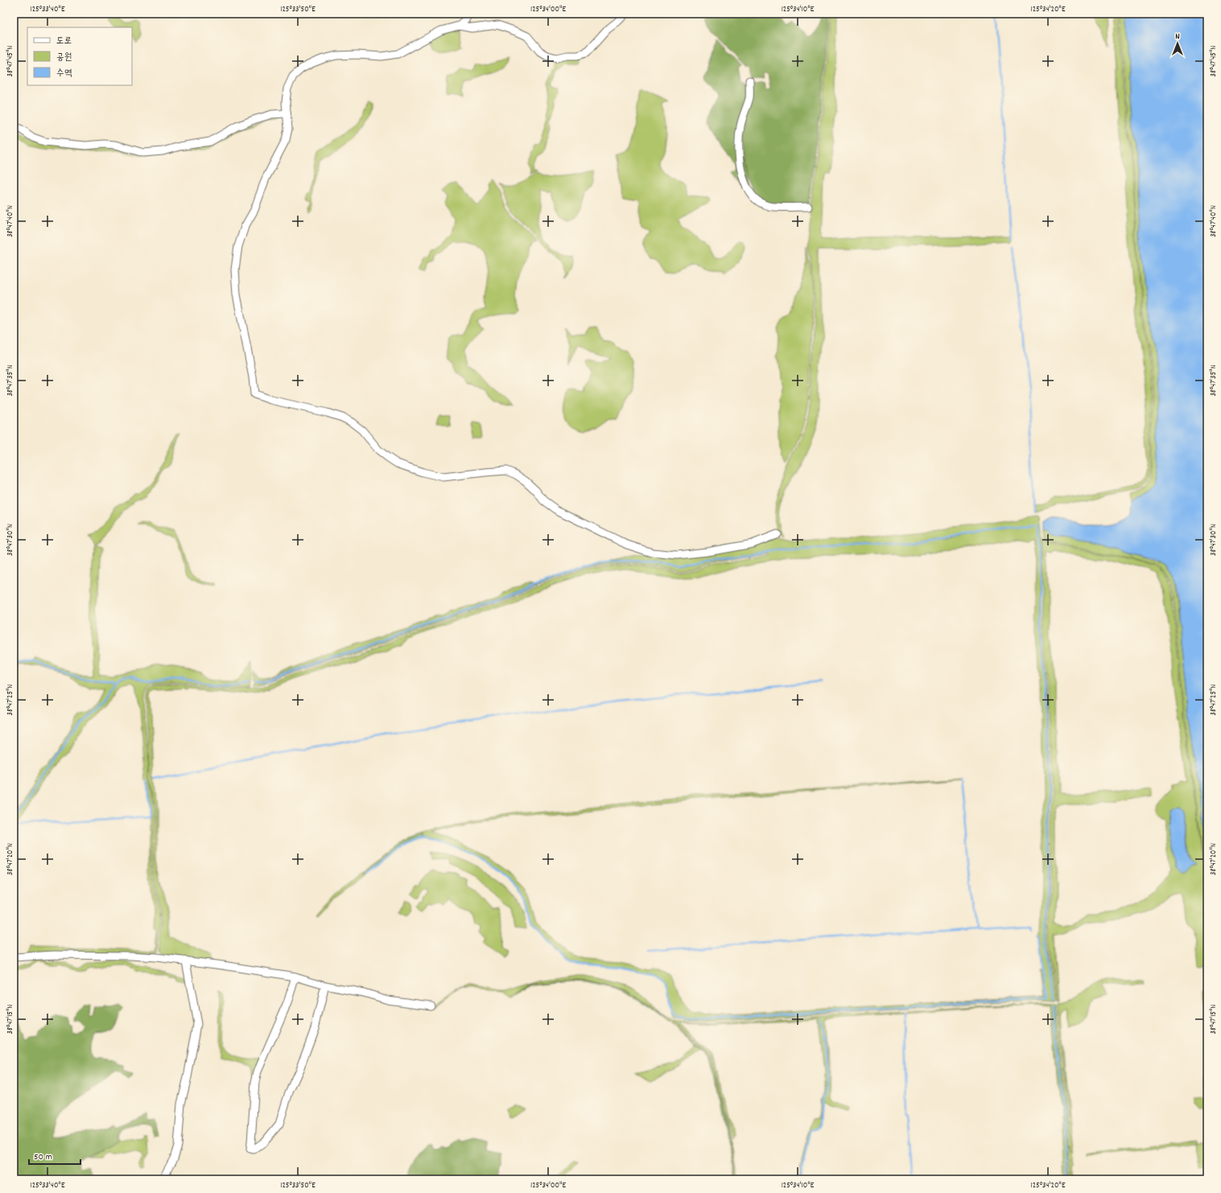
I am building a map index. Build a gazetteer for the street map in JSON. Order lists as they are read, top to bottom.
{
  "legend": ["도로", "공원", "수역"],
  "scale_bar": "50 m",
  "north": "top",
  "coordinates": [
    "125°33'40\"E",
    "125°33'50\"E",
    "125°34'00\"E",
    "125°34'10\"E",
    "125°34'20\"E",
    "38°47'45\"N",
    "38°47'40\"N",
    "38°47'35\"N",
    "38°47'30\"N",
    "38°47'25\"N",
    "38°47'20\"N",
    "38°47'15\"N"
  ]
}
